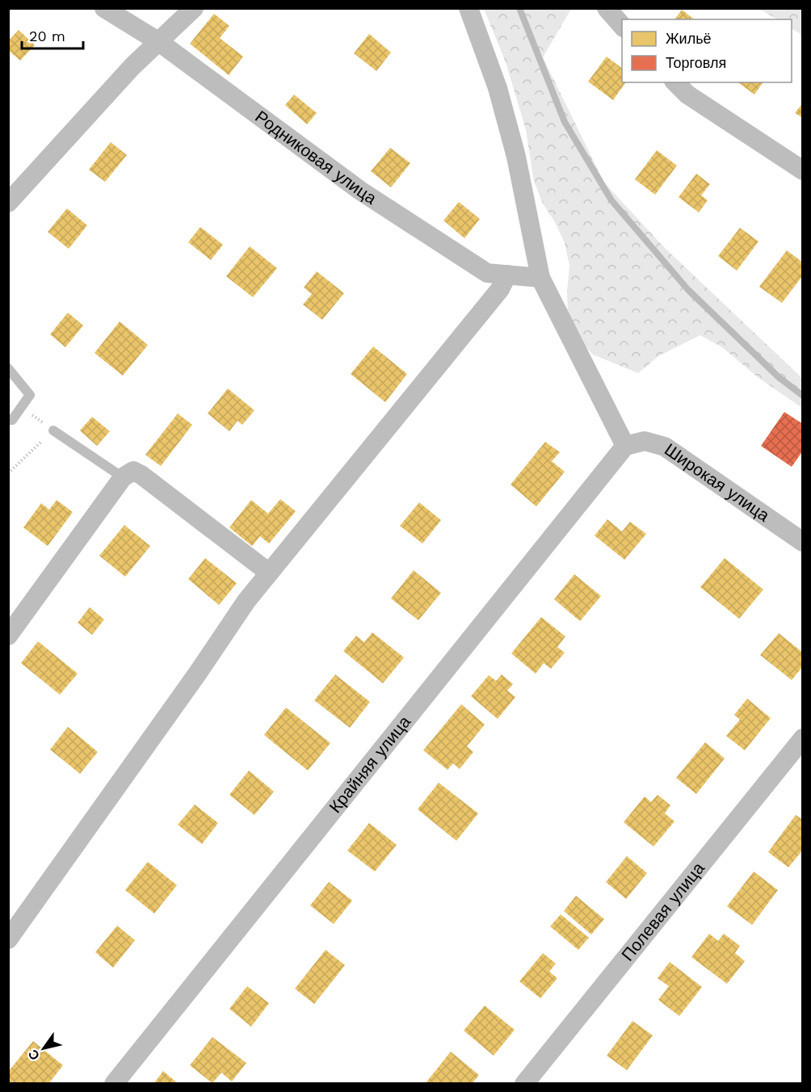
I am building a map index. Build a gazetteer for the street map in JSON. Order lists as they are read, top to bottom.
{
  "streets": {
    "street": [
      "Родниковая улица",
      "Широкая улица",
      "Крайняя улица",
      "Полевая улица"
    ]
  },
  "crossings": [
    ["Широкая улица", "Крайняя улица"]
  ],
  "legend": ["Жильё", "Торговля"],
  "scale_bar": "20 m",
  "north": "bottom left"
}
